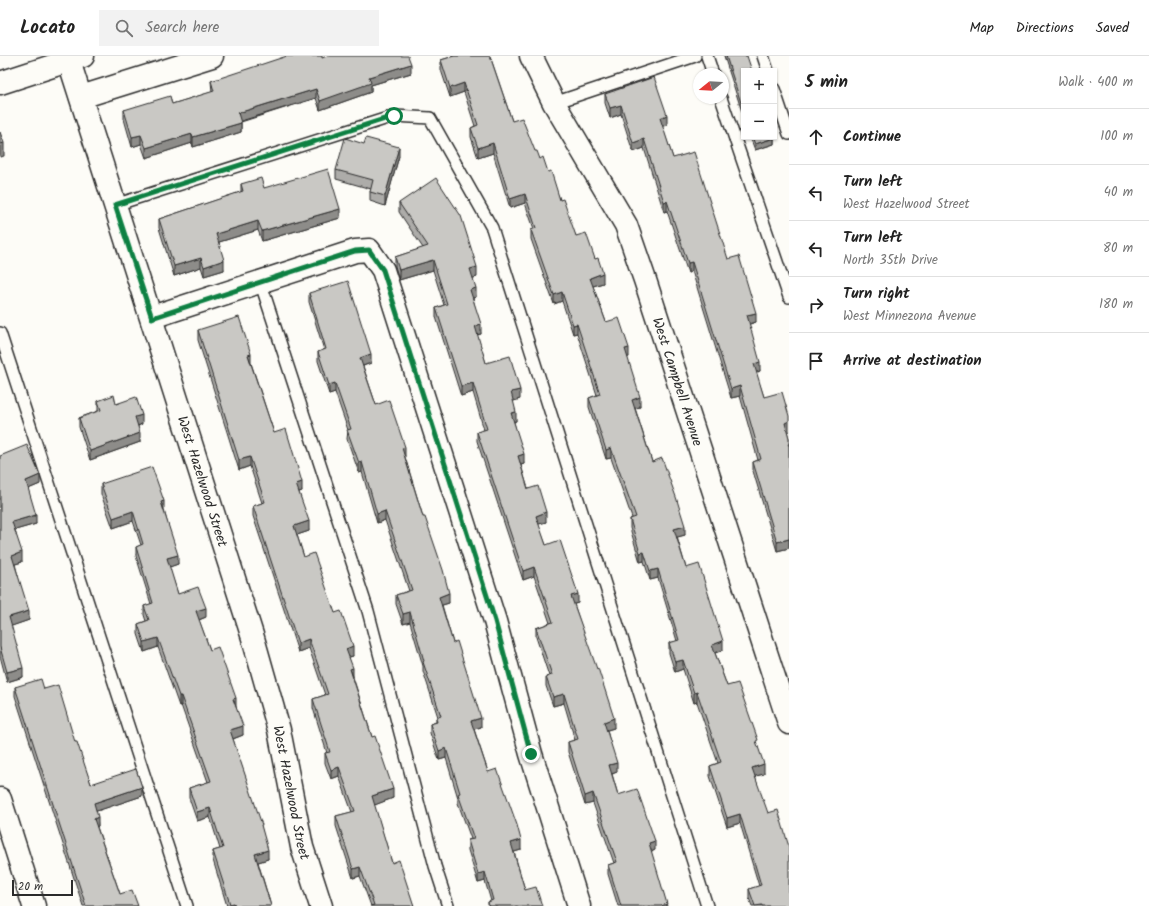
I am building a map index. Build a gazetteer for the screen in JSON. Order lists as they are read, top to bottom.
{
  "streets": {
    "street": ["West Campbell Avenue", "West Hazelwood Street"]
  },
  "scale_bar": "20 m",
  "north": "left",
  "page": {
    "header": "Locato",
    "search": "Search here",
    "nav": ["Map", "Directions", "Saved"],
    "heading": ["5 min", "Walk · 400 m"],
    "map_buttons": ["+", "−"],
    "list": [
      ["Continue", "100 m"],
      ["Turn left", "West Hazelwood Street", "40 m"],
      ["Turn left", "North 35th Drive", "80 m"],
      ["Turn right", "West Minnezona Avenue", "180 m"],
      "Arrive at destination"
    ],
    "scale": "20 m"
  }
}
